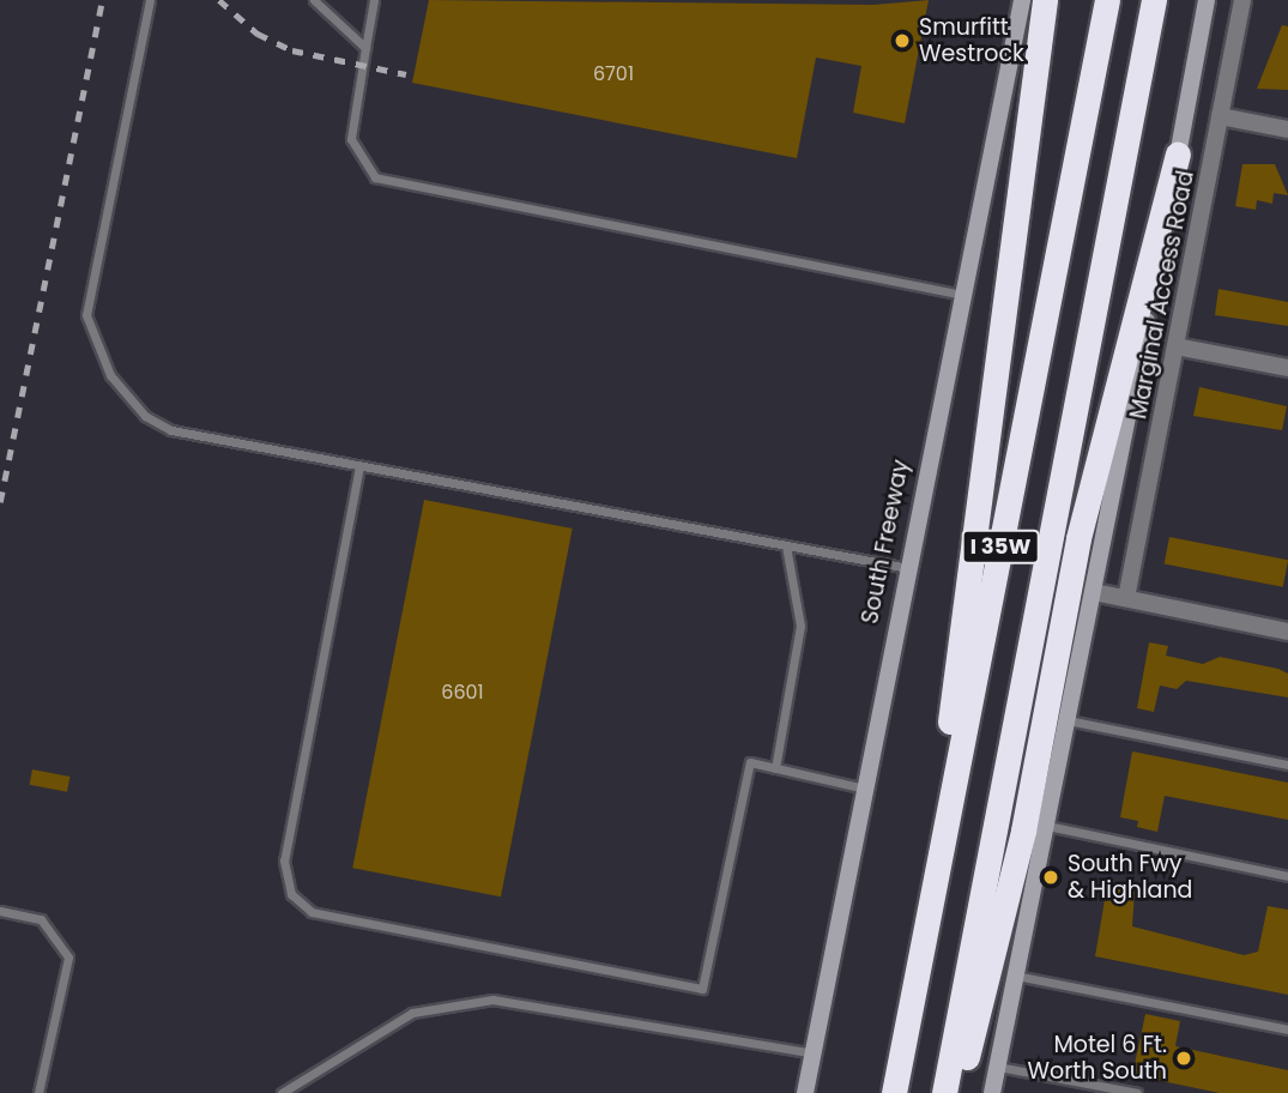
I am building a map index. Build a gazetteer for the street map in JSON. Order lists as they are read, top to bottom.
{
  "streets": {
    "highway": ["I 35W"],
    "main road": ["South Freeway"],
    "street": ["Marginal Access Road"]
  },
  "places": ["Smurfitt Westrock", "South Fwy & Highland", "Motel 6 Ft. Worth South"],
  "house_numbers": ["6701", "6601"]
}
